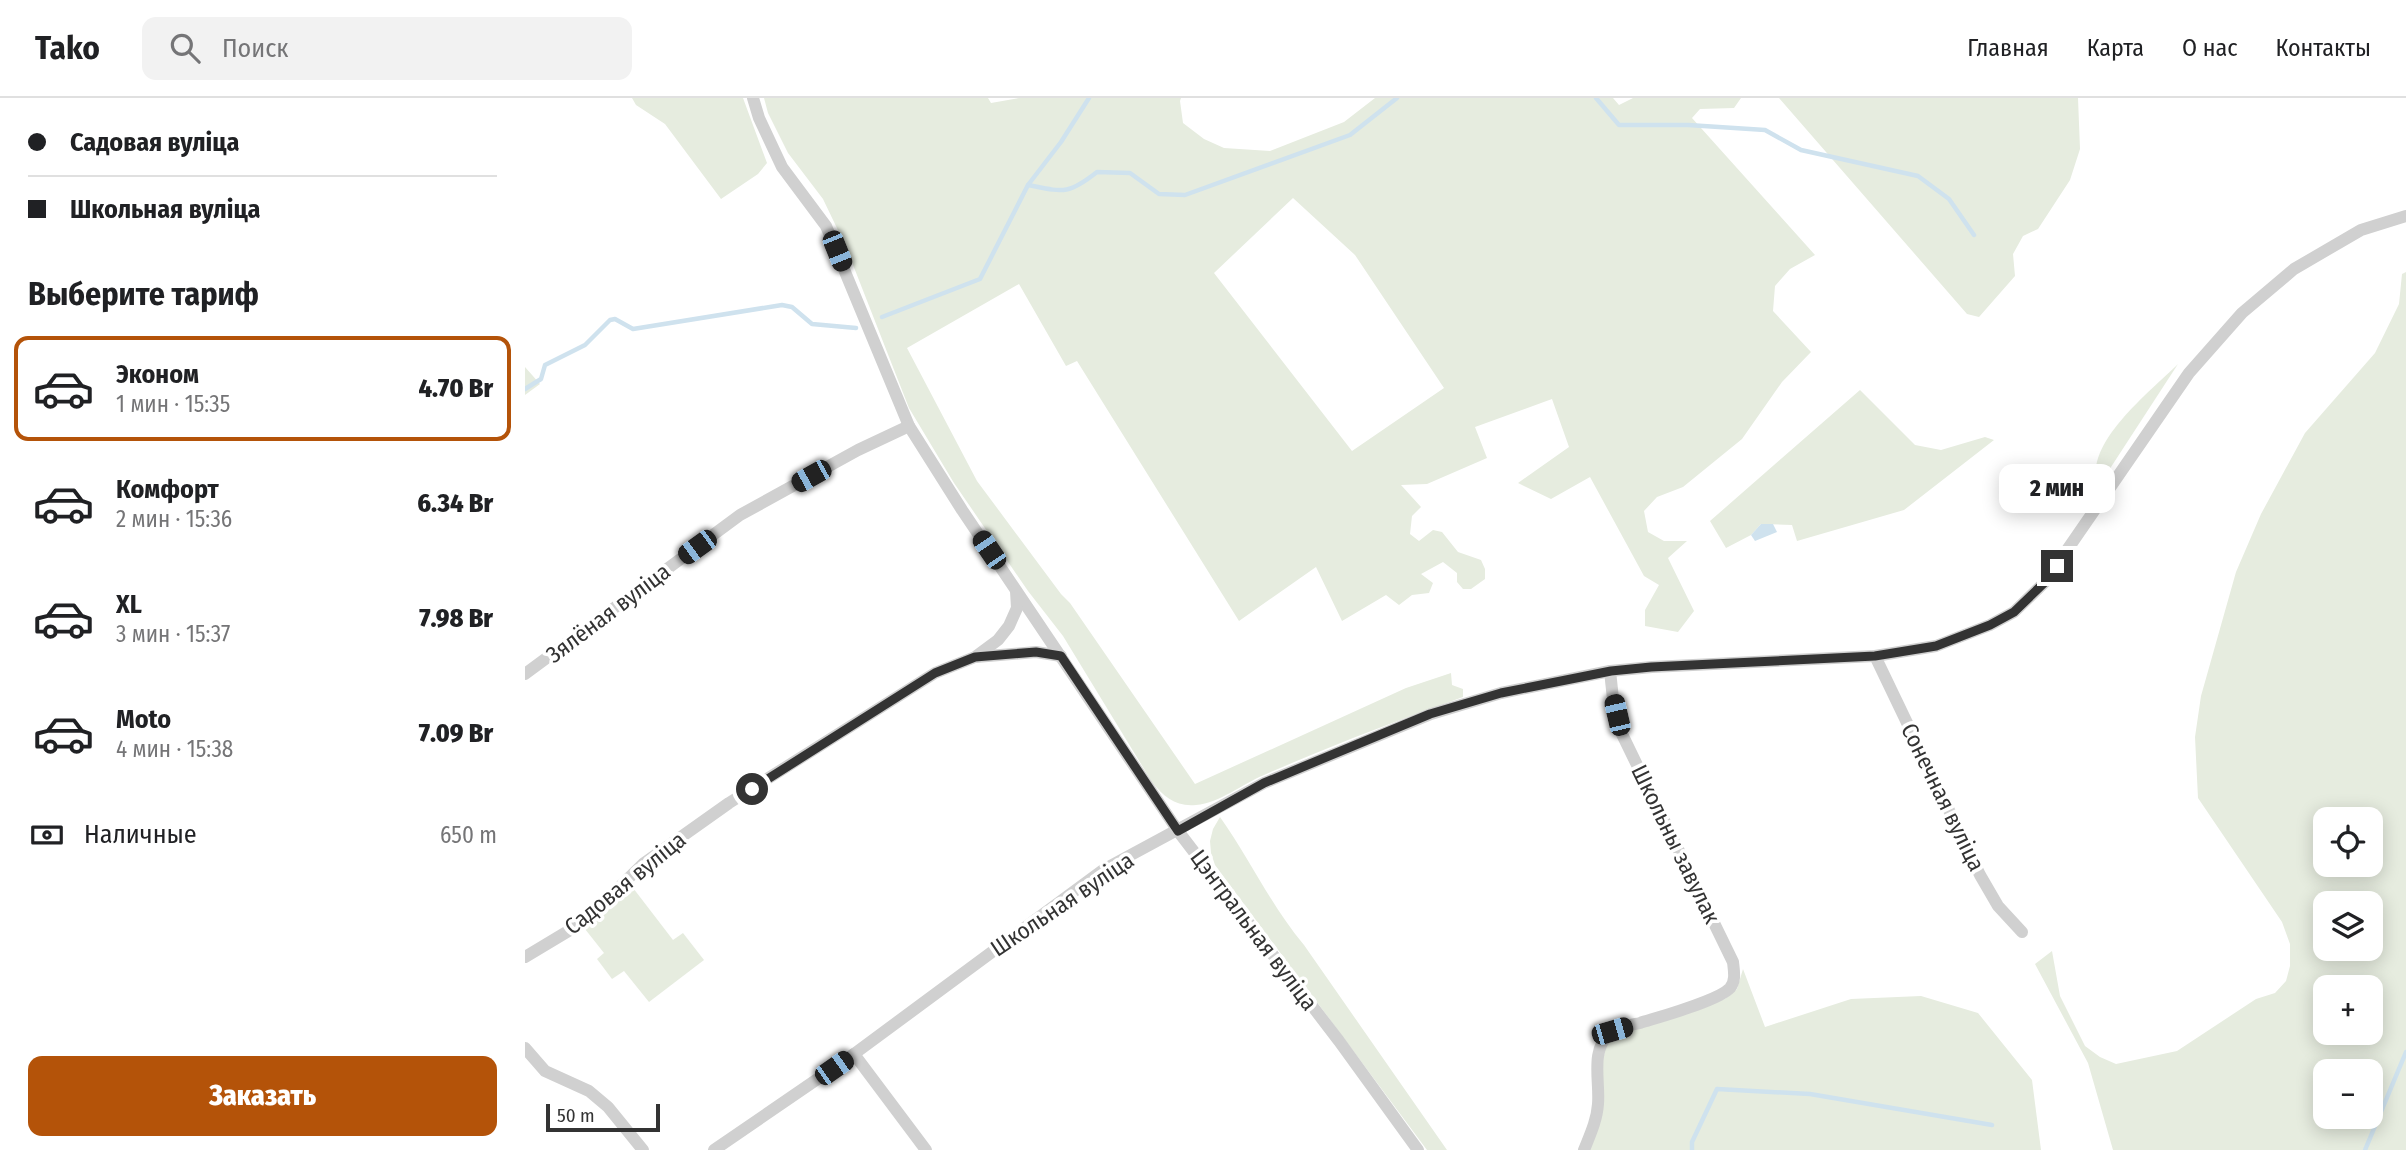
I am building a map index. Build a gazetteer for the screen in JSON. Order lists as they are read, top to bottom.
{
  "streets": {
    "street": [
      "Зялёная вуліца",
      "Сонечная вуліца",
      "Школьны завулак",
      "Садовая вуліца",
      "Школьная вуліца",
      "Цэнтральная вуліца"
    ]
  },
  "crossings": [
    ["Зялёная вуліца", "Цэнтральная вуліца"],
    ["Сонечная вуліца", "Школьная вуліца"],
    ["Школьны завулак", "Школьная вуліца"],
    ["Садовая вуліца", "Цэнтральная вуліца"],
    ["Школьная вуліца", "Цэнтральная вуліца"]
  ],
  "scale_bar": "50 m",
  "page": {
    "header": "Tako",
    "search": "Поиск",
    "nav": [
      "Главная",
      "Карта",
      "О нас",
      "Контакты"
    ],
    "banner": ["Садовая вуліца", "Школьная вуліца"],
    "heading": "Выберите тариф",
    "list": [
      {
        "name": "Эконом",
        "note": "1 мин · 15:35",
        "value": "4.70 Br"
      },
      {
        "name": "Комфорт",
        "note": "2 мин · 15:36",
        "value": "6.34 Br"
      },
      {
        "name": "XL",
        "note": "3 мин · 15:37",
        "value": "7.98 Br"
      },
      {
        "name": "Moto",
        "note": "4 мин · 15:38",
        "value": "7.09 Br"
      }
    ],
    "bubble": "2 мин",
    "pay": ["Наличные", "650 m"],
    "map_buttons": ["+", "−"],
    "buttons": "Заказать",
    "scale": "50 m"
  }
}
